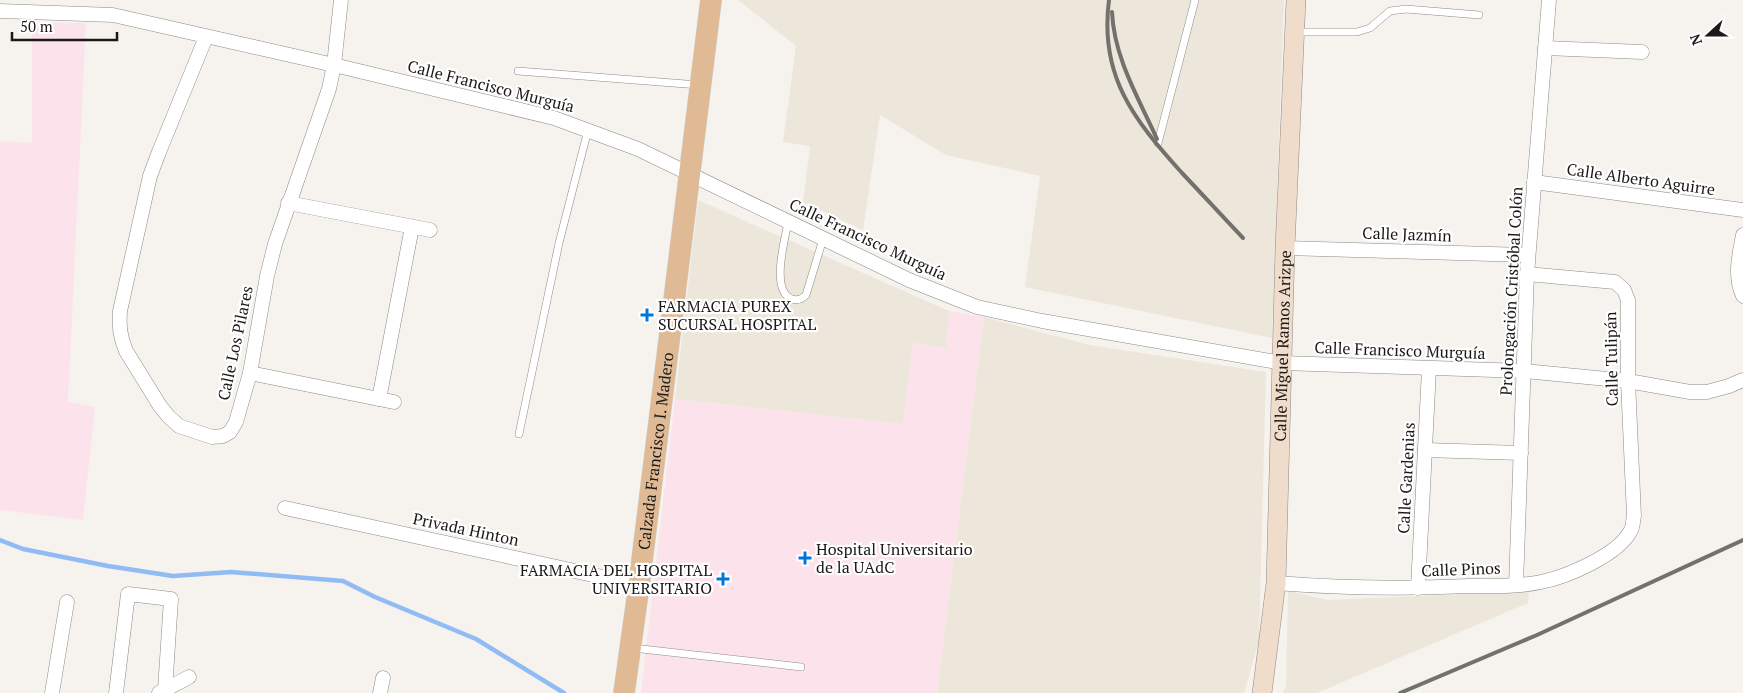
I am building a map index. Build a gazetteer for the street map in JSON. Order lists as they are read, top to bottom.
{
  "streets": {
    "main road": ["Calle Miguel Ramos Arizpe", "Calzada Francisco I. Madero"],
    "street": [
      "Calle Francisco Murguía",
      "Calle Alberto Aguirre",
      "Calle Jazmín",
      "Prolongación Cristóbal Colón",
      "Calle Los Pilares",
      "Calle Tulipán",
      "Calle Gardenias",
      "Privada Hinton",
      "Calle Pinos"
    ]
  },
  "crossings": [
    ["Calle Francisco Murguía", "Prolongación Cristóbal Colón"],
    ["Calle Francisco Murguía", "Calle Los Pilares"],
    ["Calle Francisco Murguía", "Calle Miguel Ramos Arizpe"],
    ["Calle Francisco Murguía", "Calle Tulipán"],
    ["Calle Francisco Murguía", "Calzada Francisco I. Madero"],
    ["Calle Francisco Murguía", "Calle Gardenias"],
    ["Calle Alberto Aguirre", "Prolongación Cristóbal Colón"],
    ["Calle Jazmín", "Prolongación Cristóbal Colón"],
    ["Calle Jazmín", "Calle Miguel Ramos Arizpe"],
    ["Prolongación Cristóbal Colón", "Calle Tulipán"],
    ["Prolongación Cristóbal Colón", "Calle Pinos"],
    ["Calle Miguel Ramos Arizpe", "Calle Pinos"],
    ["Calle Tulipán", "Calle Pinos"],
    ["Calzada Francisco I. Madero", "Privada Hinton"],
    ["Calle Gardenias", "Calle Pinos"]
  ],
  "places": {
    "health": ["FARMACIA PUREX SUCURSAL HOSPITAL", "Hospital Universitario de la UAdC", "FARMACIA DEL HOSPITAL UNIVERSITARIO"]
  },
  "scale_bar": "50 m",
  "north": "left"
}
